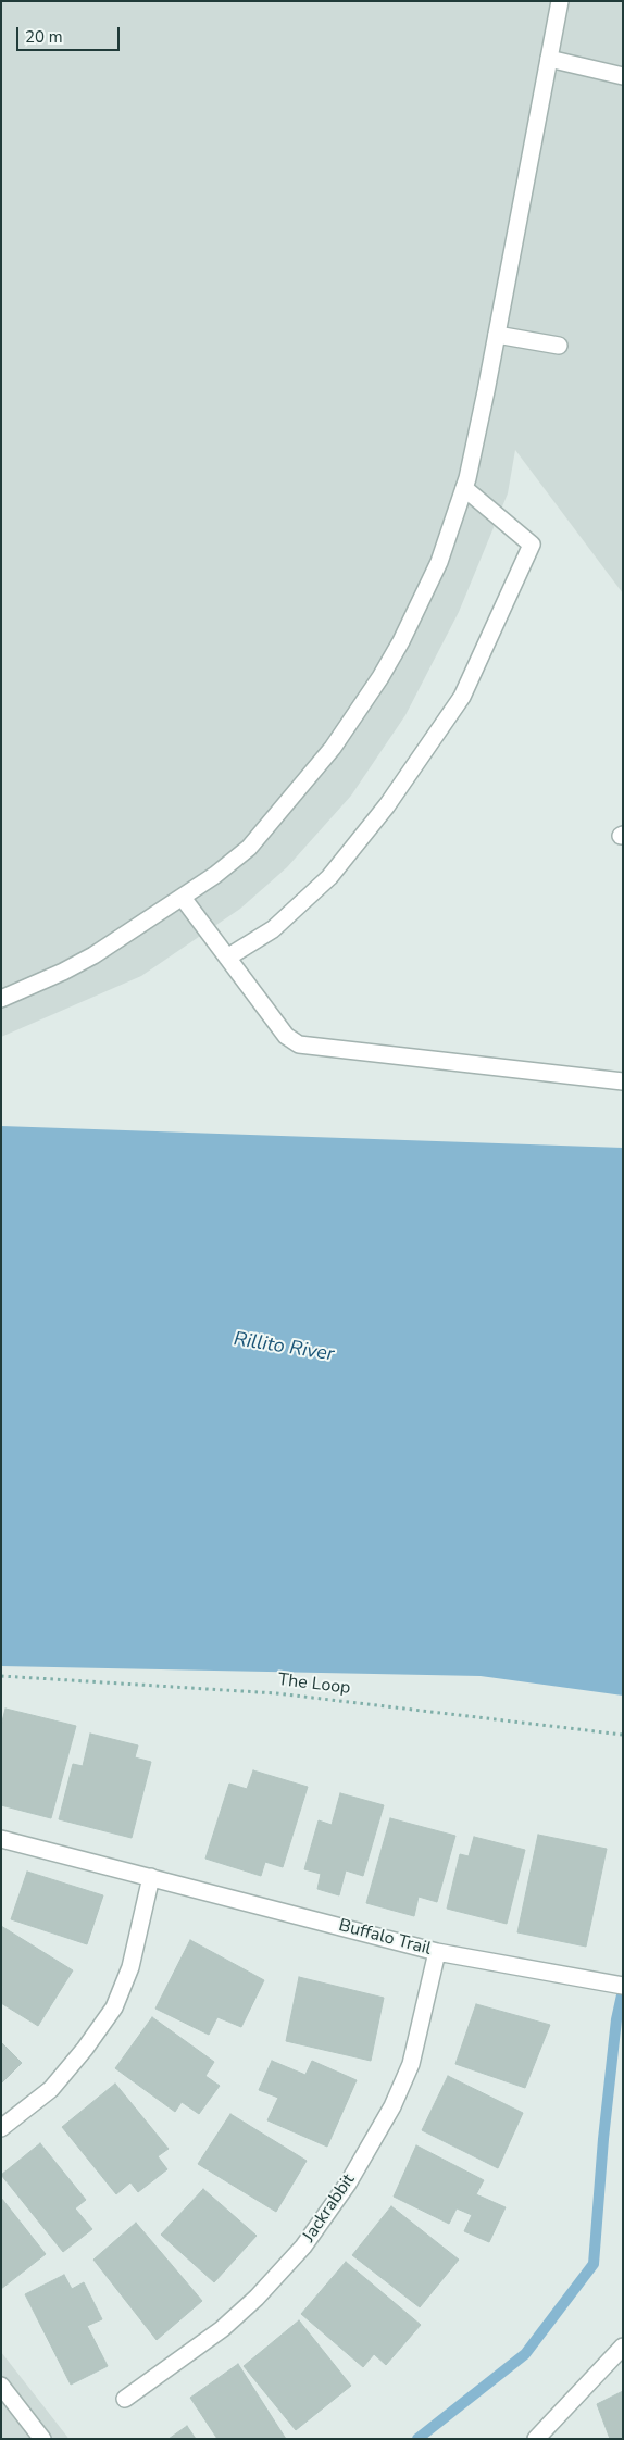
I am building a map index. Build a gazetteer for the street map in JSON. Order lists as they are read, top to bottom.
{
  "streets": {
    "street": ["Buffalo Trail", "Jackrabbit"],
    "path": ["The Loop"]
  },
  "crossings": [
    ["Buffalo Trail", "Jackrabbit"]
  ],
  "water": ["Rillito River"],
  "scale_bar": "20 m"
}
